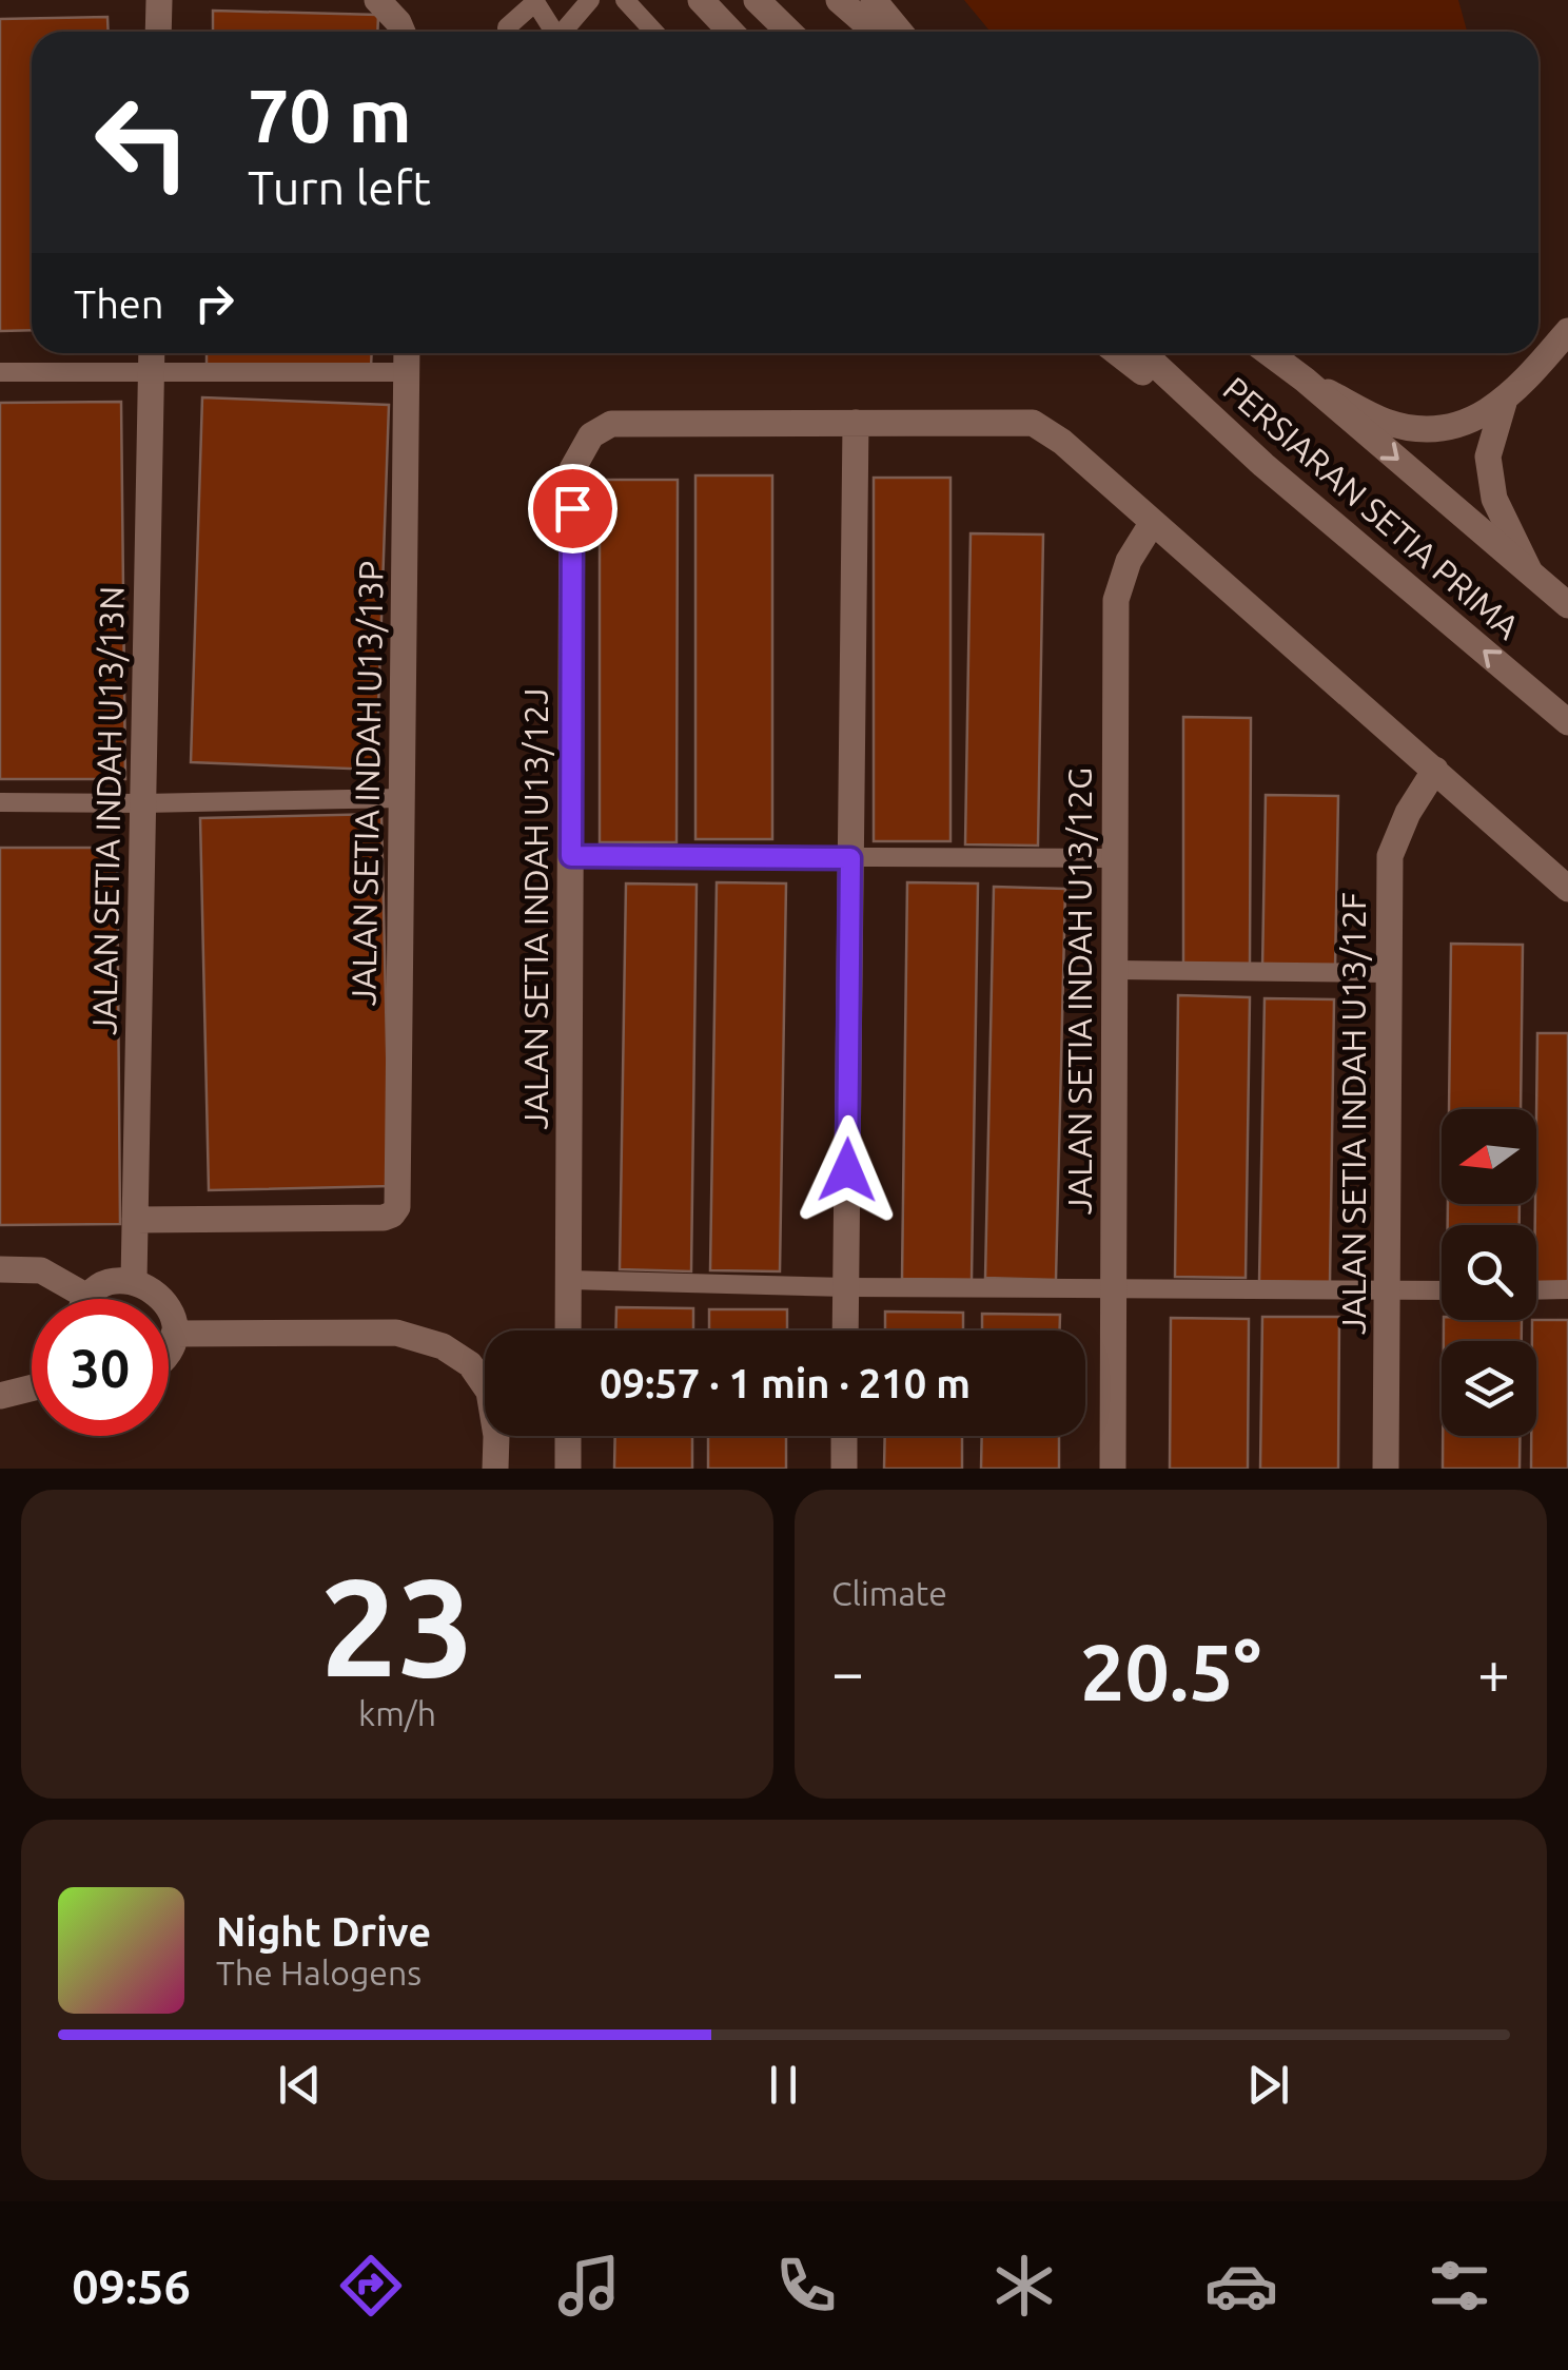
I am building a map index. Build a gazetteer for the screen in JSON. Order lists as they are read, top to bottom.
{
  "streets": {
    "street": [
      "PERSIARAN SETIA PRIMA",
      "JALAN SETIA INDAH U13/13P",
      "JALAN SETIA INDAH U13/13N",
      "JALAN SETIA INDAH U13/12J",
      "JALAN SETIA INDAH U13/12G",
      "JALAN SETIA INDAH U13/12F"
    ]
  },
  "crossings": [
    ["JALAN SETIA INDAH U13/13P", "JALAN SETIA INDAH U13/13N"]
  ],
  "north": "left",
  "page": {
    "turn": ["70 m", "Turn left"],
    "then": "Then",
    "limit": "30",
    "trip": "09:57 · 1 min · 210 m",
    "tile": [
      ["23", "km/h"],
      "Climate"
    ],
    "heat": ["−", "20.5°", "+"],
    "song": ["Night Drive", "The Halogens"],
    "tabs": "09:56"
  }
}
